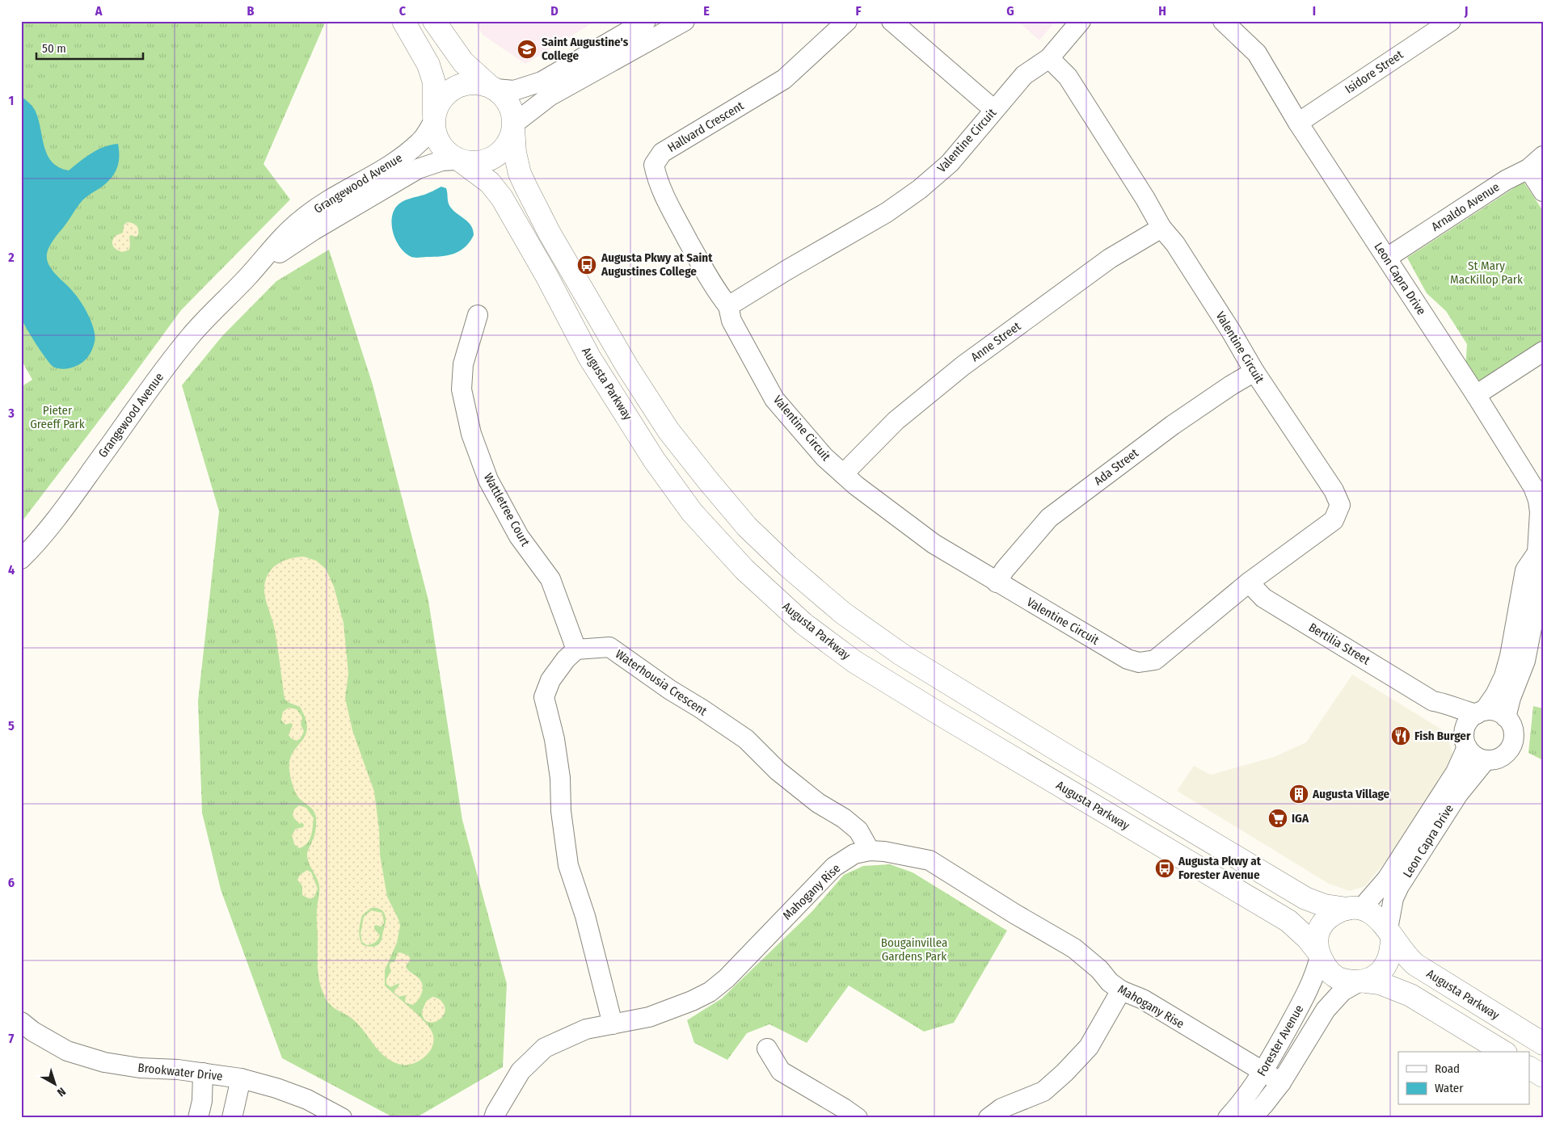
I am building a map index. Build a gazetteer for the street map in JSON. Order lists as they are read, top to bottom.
{
  "streets": {
    "main road": ["Augusta Parkway"],
    "street": [
      "Isidore Street",
      "Hallvard Crescent",
      "Valentine Circuit",
      "Grangewood Avenue",
      "Arnaldo Avenue",
      "Leon Capra Drive",
      "Anne Street",
      "Ada Street",
      "Wattletree Court",
      "Bertilia Street",
      "Waterhousia Crescent",
      "Mahogany Rise",
      "Forester Avenue",
      "Brookwater Drive"
    ]
  },
  "crossings": [
    ["Isidore Street", "Leon Capra Drive"],
    ["Hallvard Crescent", "Valentine Circuit"],
    ["Valentine Circuit", "Anne Street"],
    ["Valentine Circuit", "Ada Street"],
    ["Valentine Circuit", "Bertilia Street"],
    ["Grangewood Avenue", "Augusta Parkway"],
    ["Arnaldo Avenue", "Leon Capra Drive"],
    ["Leon Capra Drive", "Augusta Parkway"],
    ["Leon Capra Drive", "Bertilia Street"],
    ["Leon Capra Drive", "Forester Avenue"],
    ["Augusta Parkway", "Forester Avenue"],
    ["Wattletree Court", "Waterhousia Crescent"],
    ["Waterhousia Crescent", "Mahogany Rise"],
    ["Mahogany Rise", "Forester Avenue"]
  ],
  "parks": ["St Mary MacKillop Park", "Pieter Greeff Park", "Bougainvillea Gardens Park"],
  "places": {
    "school or university": ["Saint Augustine's College"],
    "bus stop": ["Augusta Pkwy at Saint Augustines College", "Augusta Pkwy at Forester Avenue"],
    "restaurant": ["Fish Burger"],
    "building": ["Augusta Village"],
    "supermarket": ["IGA"]
  },
  "legend": ["Road", "Water"],
  "scale_bar": "50 m",
  "north": "bottom right",
  "grid": {
    "columns": [
      "A",
      "B",
      "C",
      "D",
      "E",
      "F",
      "G",
      "H",
      "I",
      "J"
    ],
    "rows": [
      "1",
      "2",
      "3",
      "4",
      "5",
      "6",
      "7"
    ]
  }
}
